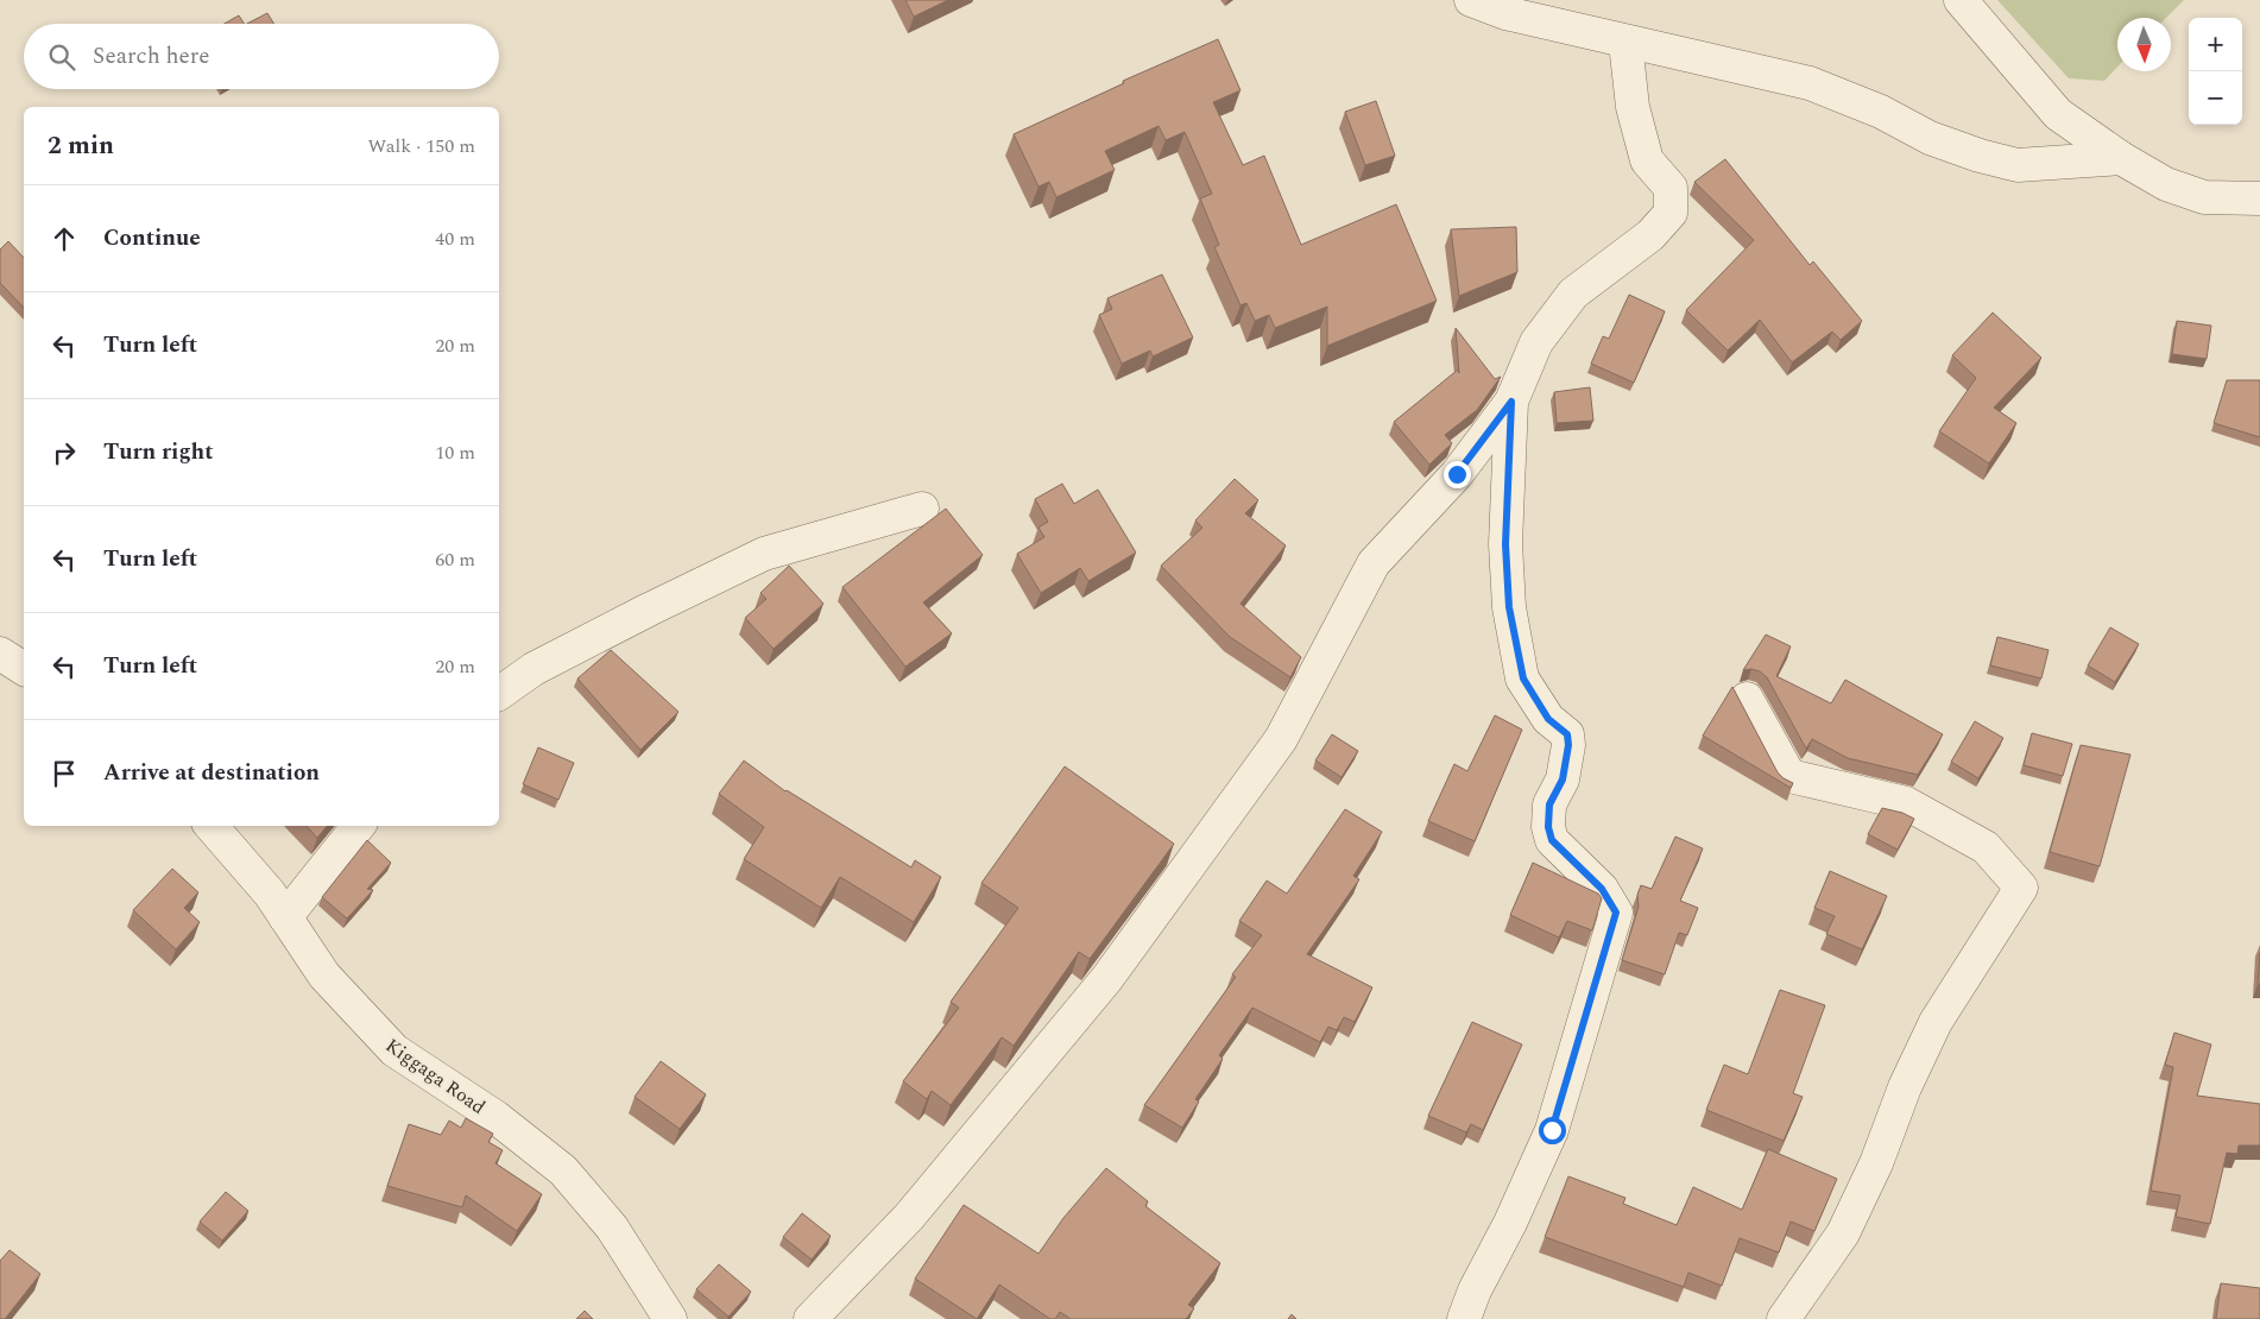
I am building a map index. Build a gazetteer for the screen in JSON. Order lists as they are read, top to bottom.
{
  "streets": {
    "street": ["Kiggaga Road"]
  },
  "north": "bottom",
  "page": {
    "map_buttons": ["+", "−"],
    "search": "Search here",
    "heading": ["2 min", "Walk · 150 m"],
    "list": [
      ["Continue", "40 m"],
      ["Turn left", "20 m"],
      ["Turn right", "10 m"],
      ["Turn left", "60 m"],
      ["Turn left", "20 m"],
      "Arrive at destination"
    ]
  }
}
